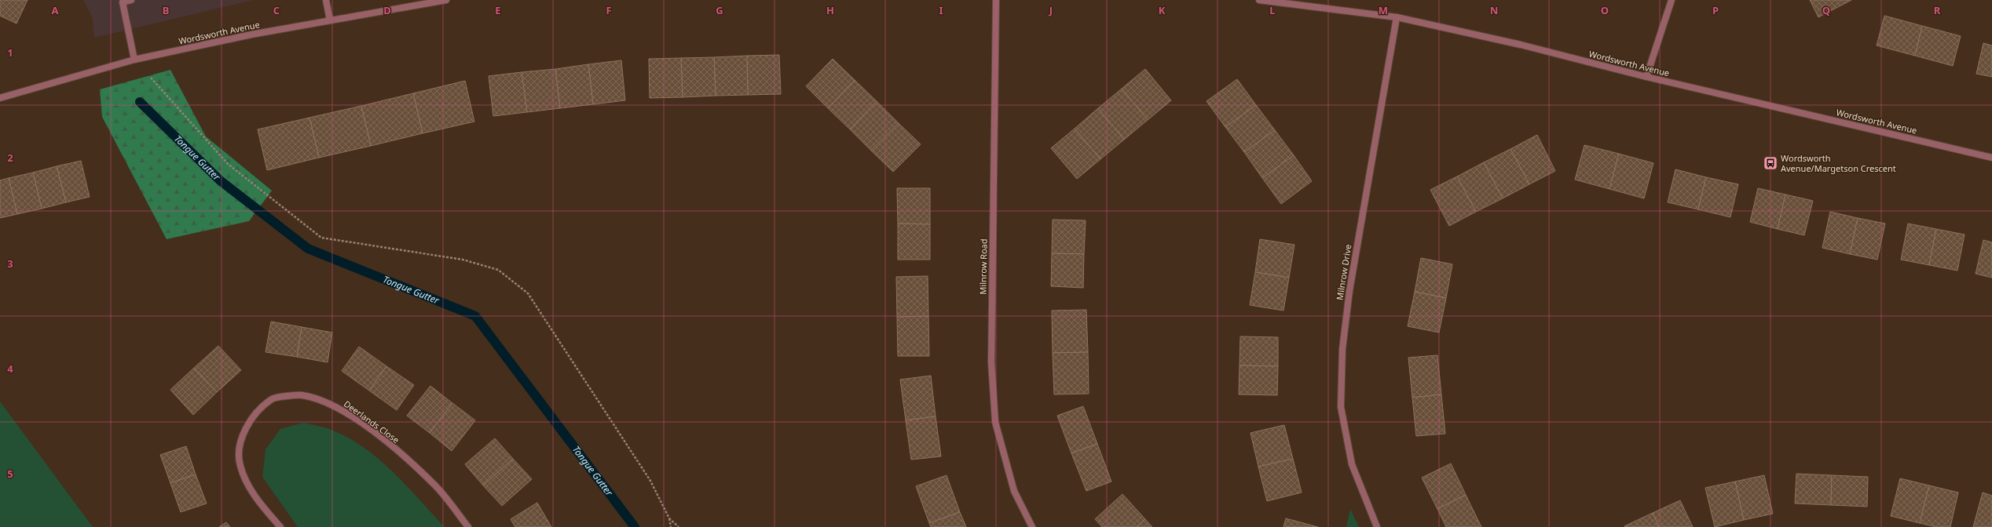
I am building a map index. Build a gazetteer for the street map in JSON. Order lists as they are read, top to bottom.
{
  "streets": {
    "street": [
      "Wordsworth Avenue",
      "Milnrow Road",
      "Milnrow Drive",
      "Deerlands Close"
    ]
  },
  "crossings": [
    ["Wordsworth Avenue", "Milnrow Drive"]
  ],
  "water": ["Tongue Gutter"],
  "places": {
    "bus stop": ["Wordsworth Avenue/Margetson Crescent"]
  },
  "grid": {
    "columns": [
      "A",
      "B",
      "C",
      "D",
      "E",
      "F",
      "G",
      "H",
      "I",
      "J",
      "K",
      "L",
      "M",
      "N",
      "O",
      "P",
      "Q",
      "R"
    ],
    "rows": [
      "1",
      "2",
      "3",
      "4",
      "5"
    ]
  }
}
